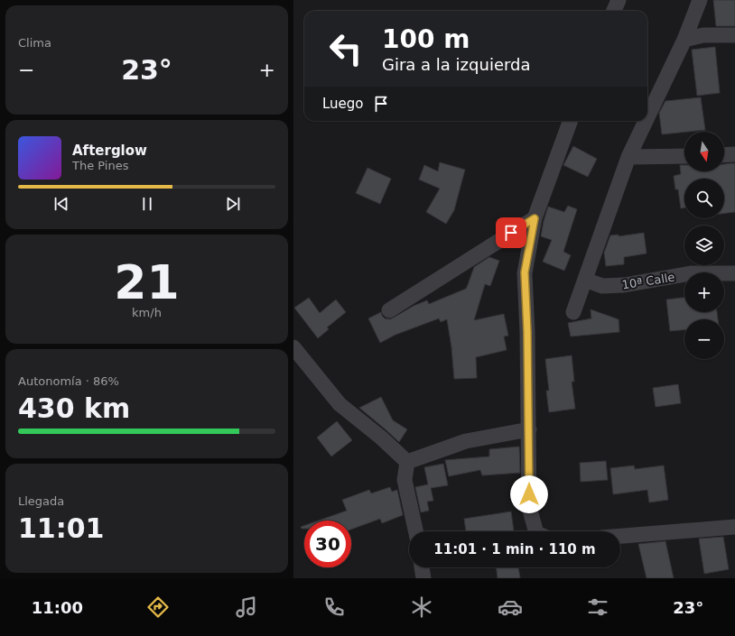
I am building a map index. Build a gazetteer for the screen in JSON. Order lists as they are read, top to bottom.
{
  "streets": {
    "street": ["10ª Calle"]
  },
  "north": "bottom",
  "page": {
    "tile": [
      "Clima",
      ["21", "km/h"],
      ["Autonomía · 86%", "430 km"],
      ["Llegada", "11:01"]
    ],
    "turn": ["100 m", "Gira a la izquierda"],
    "heat": ["−", "23°", "+"],
    "then": "Luego",
    "map_buttons": ["+", "−"],
    "song": ["Afterglow", "The Pines"],
    "limit": "30",
    "trip": "11:01 · 1 min · 110 m",
    "tabs": ["11:00", "23°"]
  }
}
